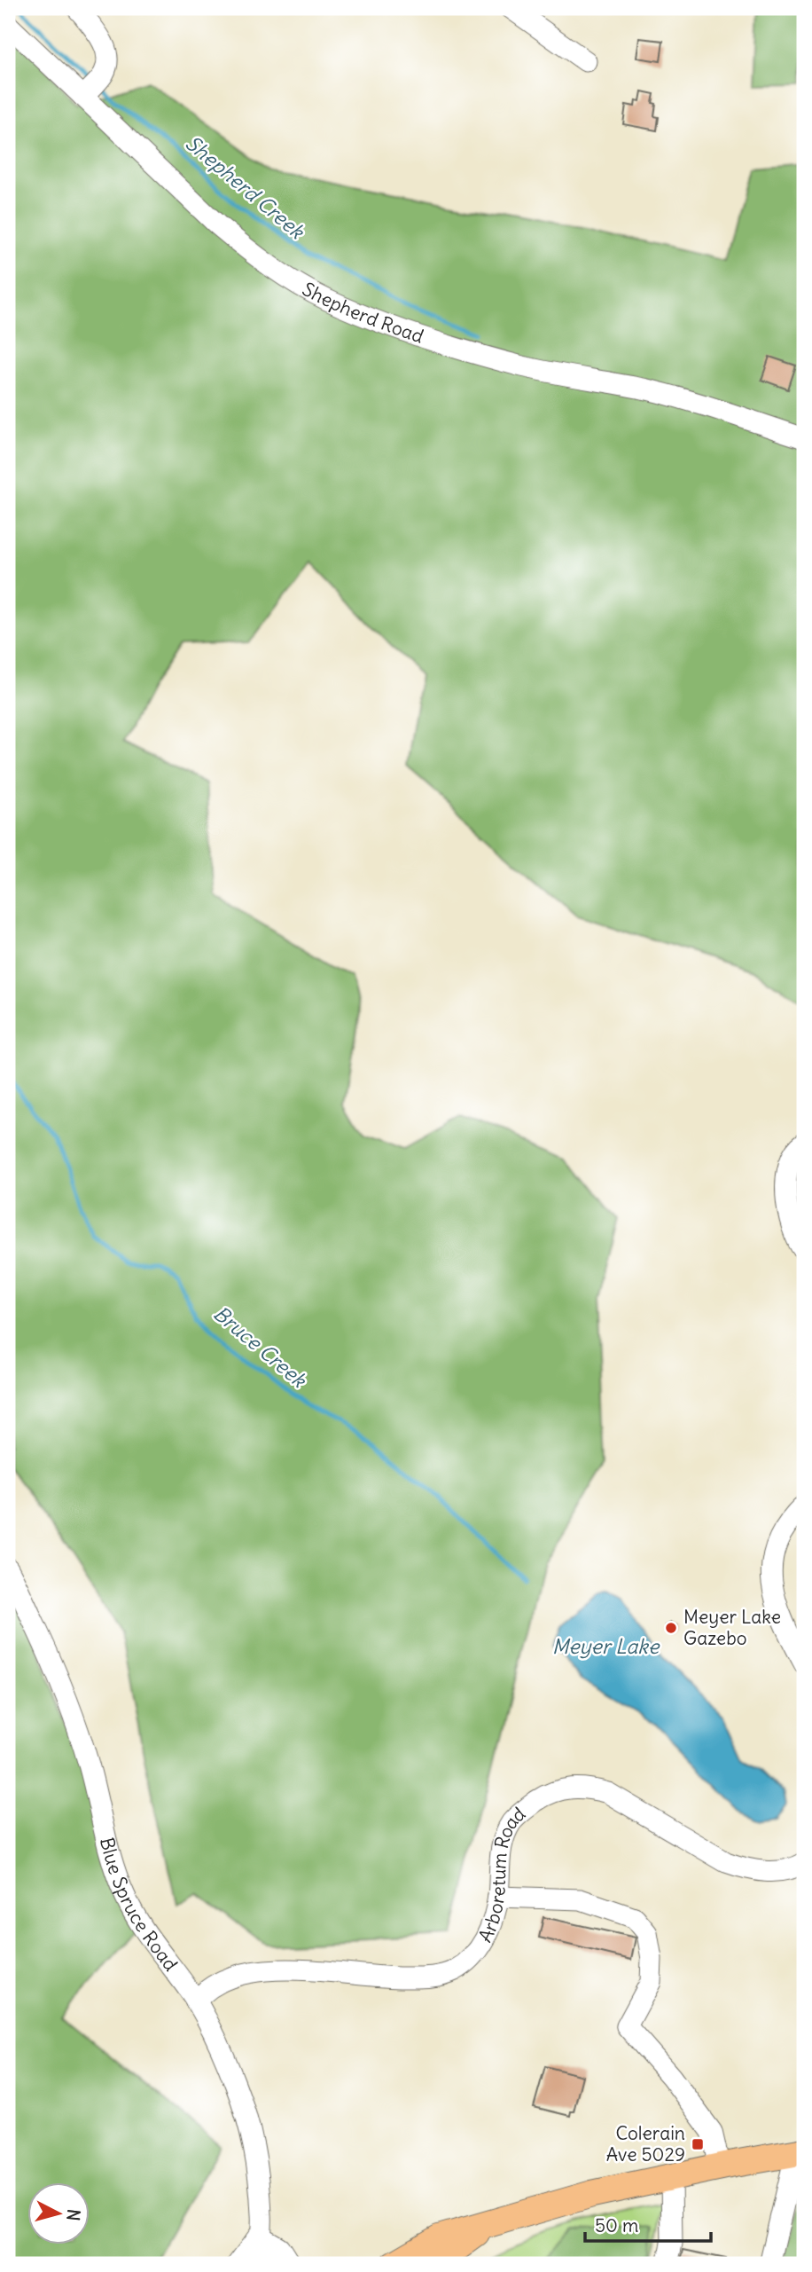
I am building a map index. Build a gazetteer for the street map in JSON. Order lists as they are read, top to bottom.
{
  "streets": {
    "street": ["Shepherd Road", "Arboretum Road", "Blue Spruce Road"]
  },
  "crossings": [
    ["Arboretum Road", "Blue Spruce Road"]
  ],
  "water": ["Shepherd Creek", "Bruce Creek", "Meyer Lake"],
  "places": {
    "other": ["Meyer Lake Gazebo"],
    "transit": ["Colerain Ave 5029"]
  },
  "scale_bar": "50 m",
  "north": "right"
}
